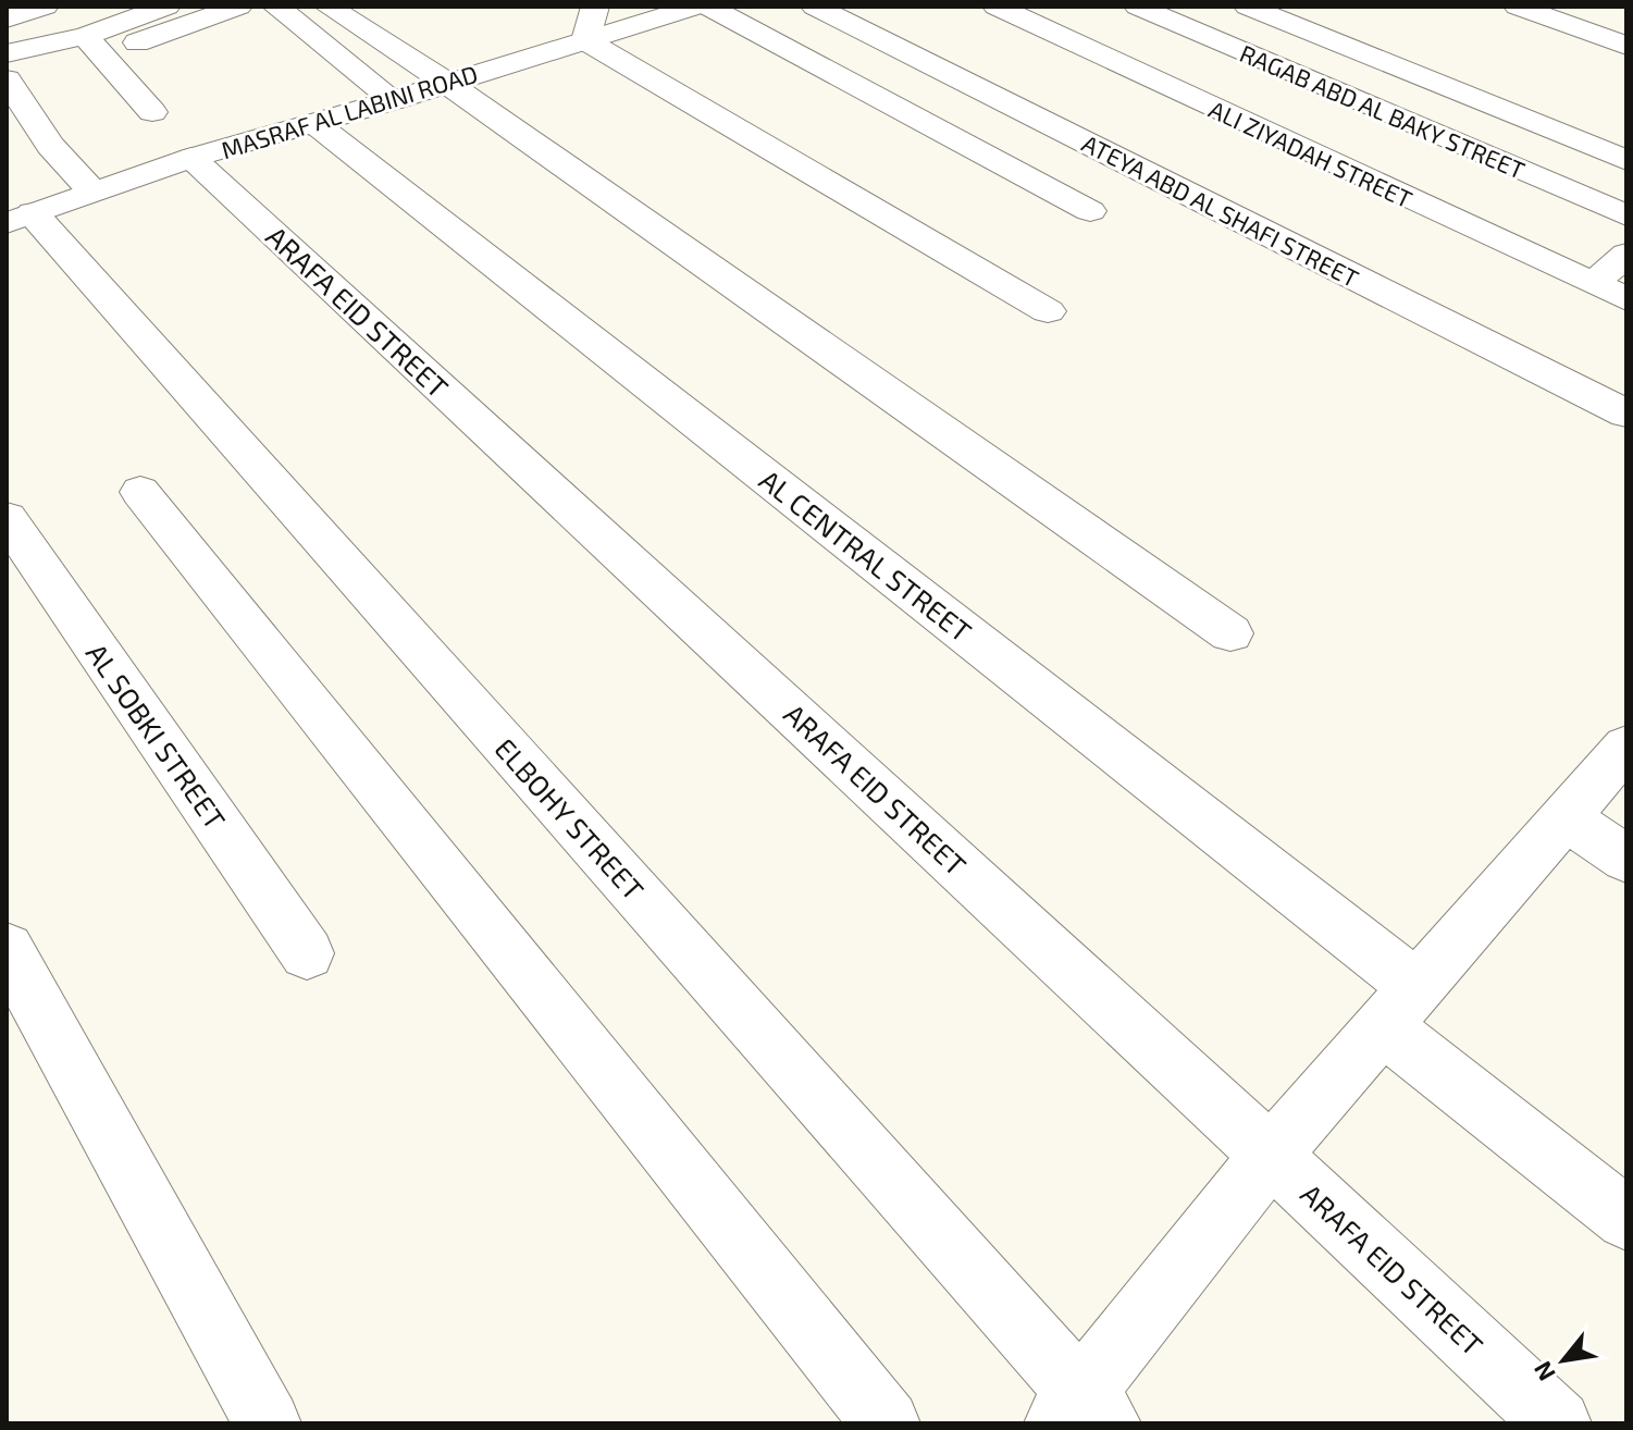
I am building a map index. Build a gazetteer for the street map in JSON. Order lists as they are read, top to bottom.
{
  "streets": {
    "street": [
      "MASRAF AL LABINI ROAD",
      "RAGAB ABD AL BAKY STREET",
      "ALI ZIYADAH STREET",
      "ATEYA ABD AL SHAFI STREET",
      "ARAFA EID STREET",
      "AL CENTRAL STREET",
      "AL SOBKI STREET",
      "ELBOHY STREET"
    ]
  },
  "crossings": [
    ["MASRAF AL LABINI ROAD", "ARAFA EID STREET"],
    ["MASRAF AL LABINI ROAD", "AL CENTRAL STREET"],
    ["MASRAF AL LABINI ROAD", "ELBOHY STREET"]
  ],
  "north": "bottom left"
}
